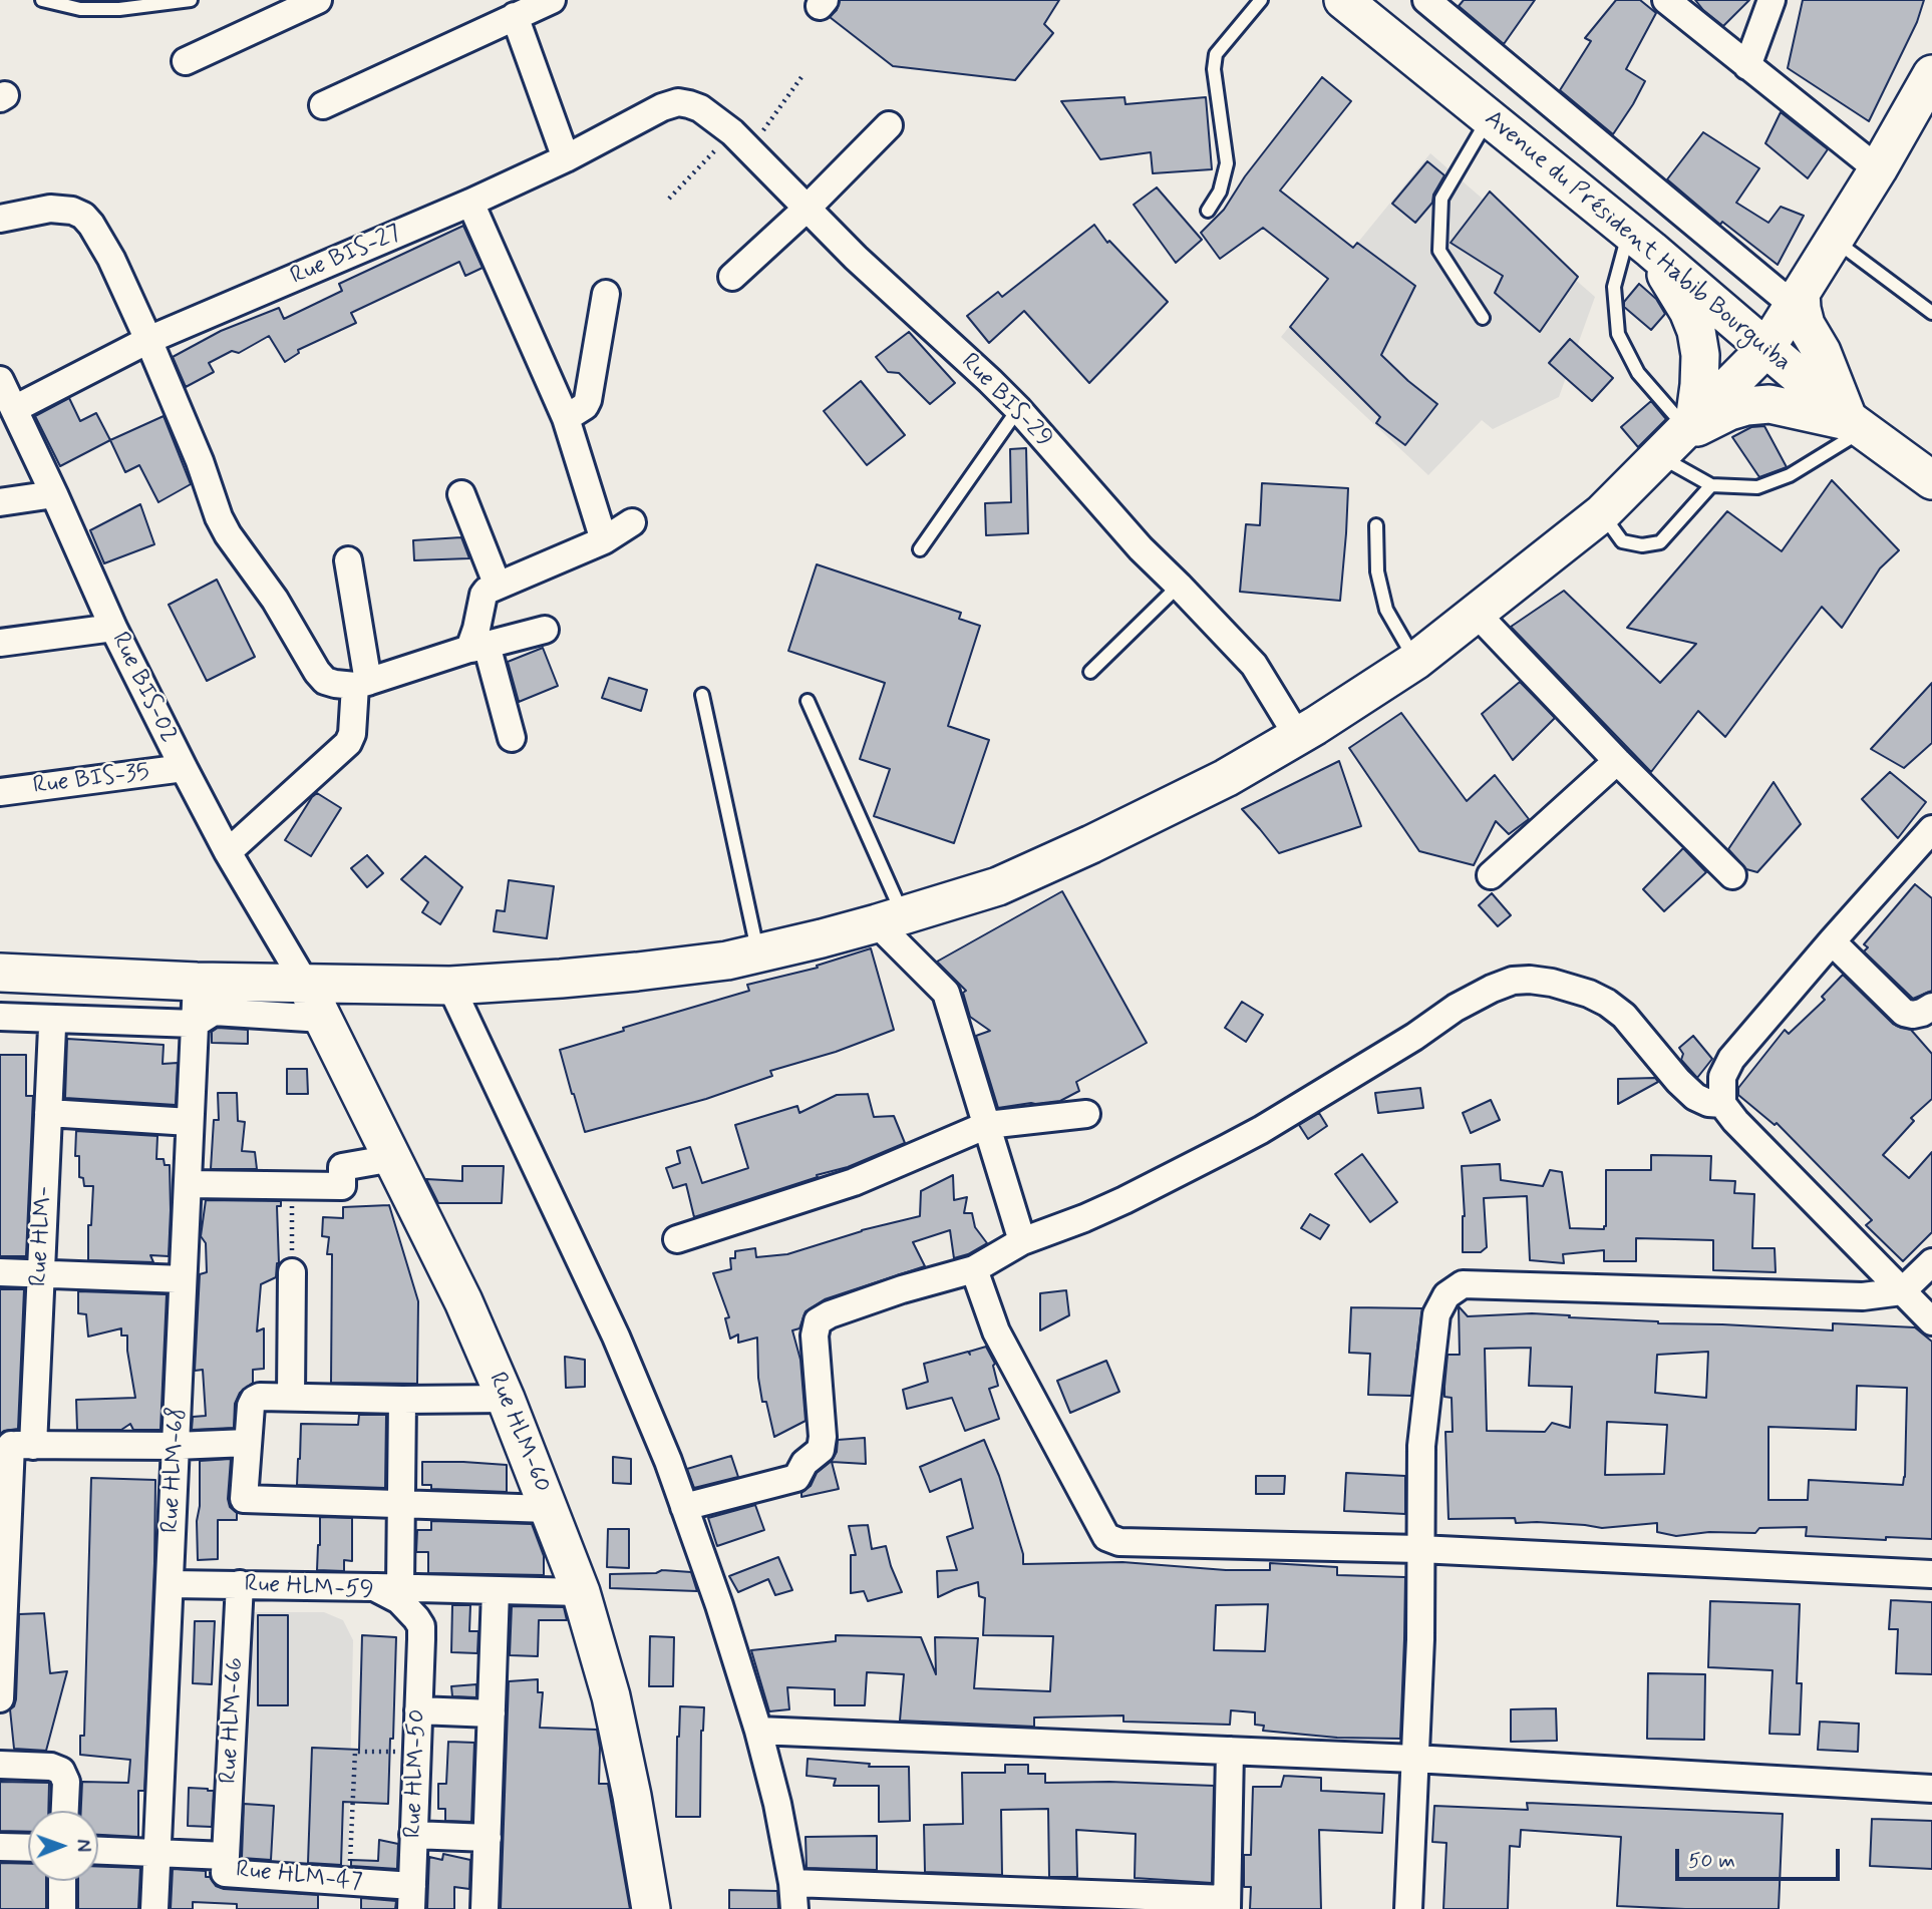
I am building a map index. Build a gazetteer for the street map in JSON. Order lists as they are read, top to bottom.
{
  "streets": {
    "street": [
      "Avenue du Président Habib Bourguiba",
      "Rue BIS-27",
      "Rue BIS-29",
      "Rue BIS-02",
      "Rue BIS-35",
      "Rue HLM-",
      "Rue HLM-60",
      "Rue HLM-68",
      "Rue HLM-59",
      "Rue HLM-66",
      "Rue HLM-50",
      "Rue HLM-47"
    ]
  },
  "crossings": [
    ["Rue BIS-27", "Rue BIS-29"],
    ["Rue BIS-27", "Rue BIS-02"],
    ["Rue BIS-02", "Rue BIS-35"],
    ["Rue BIS-02", "Rue HLM-60"],
    ["Rue HLM-68", "Rue HLM-59"],
    ["Rue HLM-68", "Rue HLM-47"],
    ["Rue HLM-59", "Rue HLM-66"],
    ["Rue HLM-59", "Rue HLM-50"],
    ["Rue HLM-66", "Rue HLM-47"],
    ["Rue HLM-50", "Rue HLM-47"]
  ],
  "scale_bar": "50 m",
  "north": "right"
}
